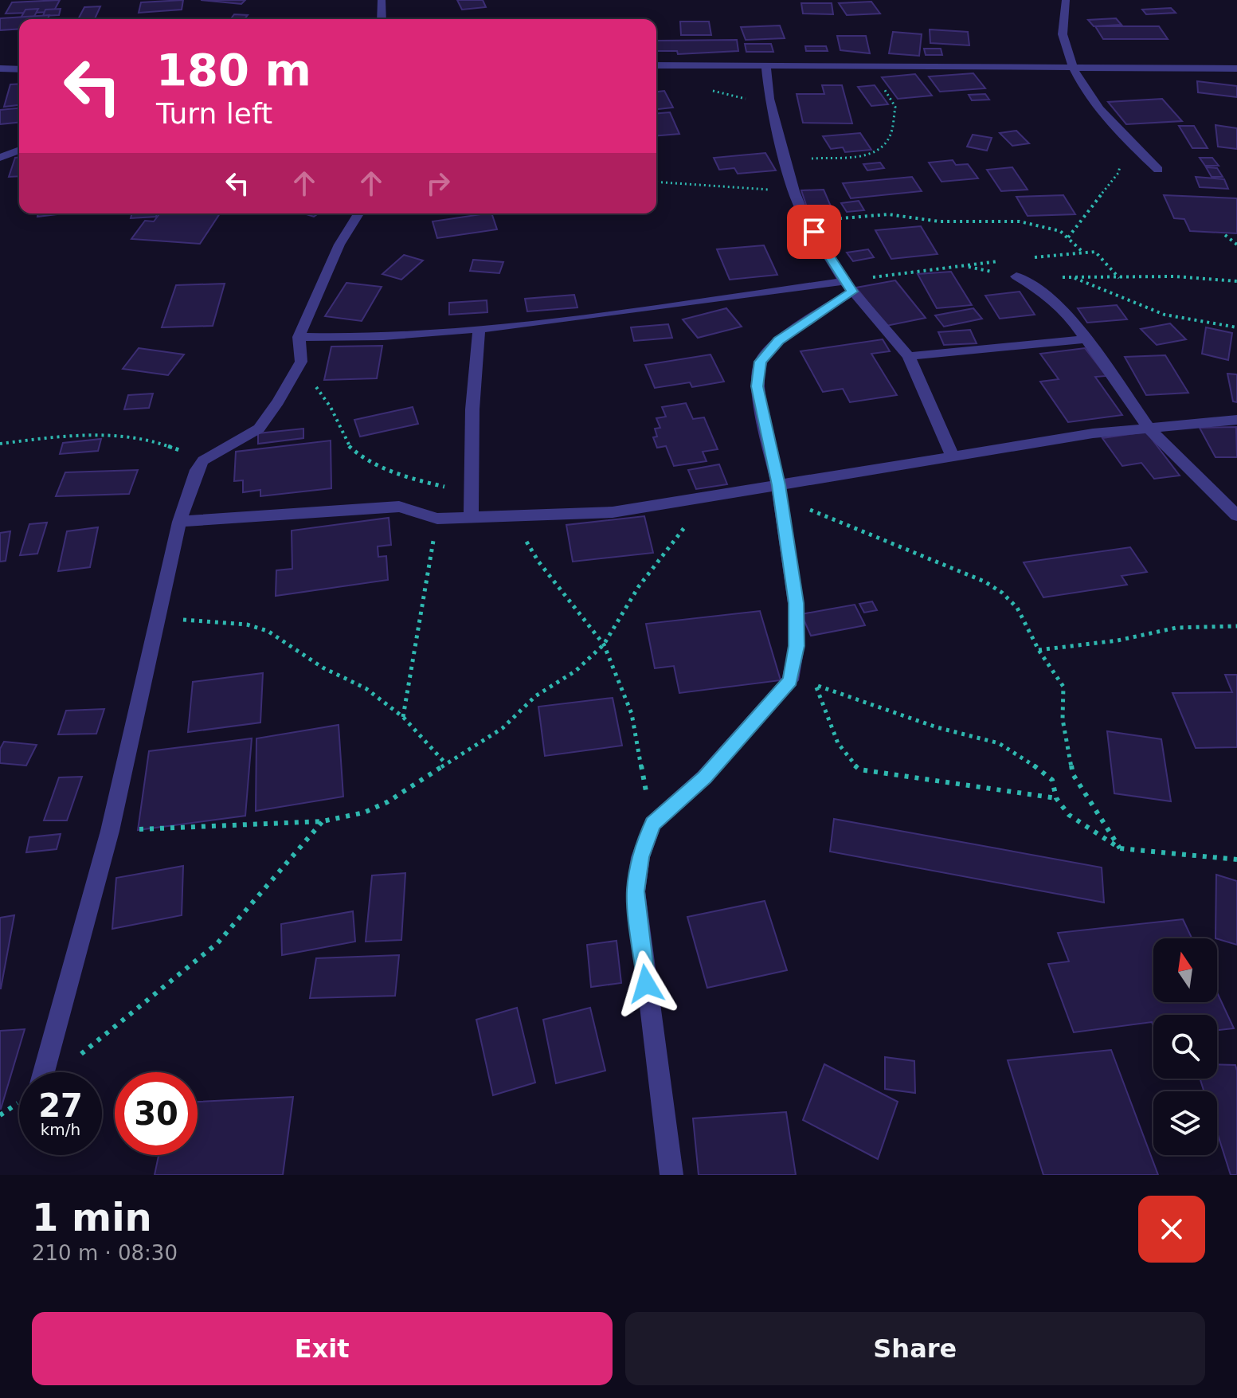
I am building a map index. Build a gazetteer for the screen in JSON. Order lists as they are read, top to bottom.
{
  "north": "top",
  "page": {
    "turn": ["180 m", "Turn left"],
    "speed": "27 km/h",
    "limit": "30",
    "heading": ["1 min", "210 m · 08:30"],
    "buttons": ["Exit", "Share"]
  }
}
